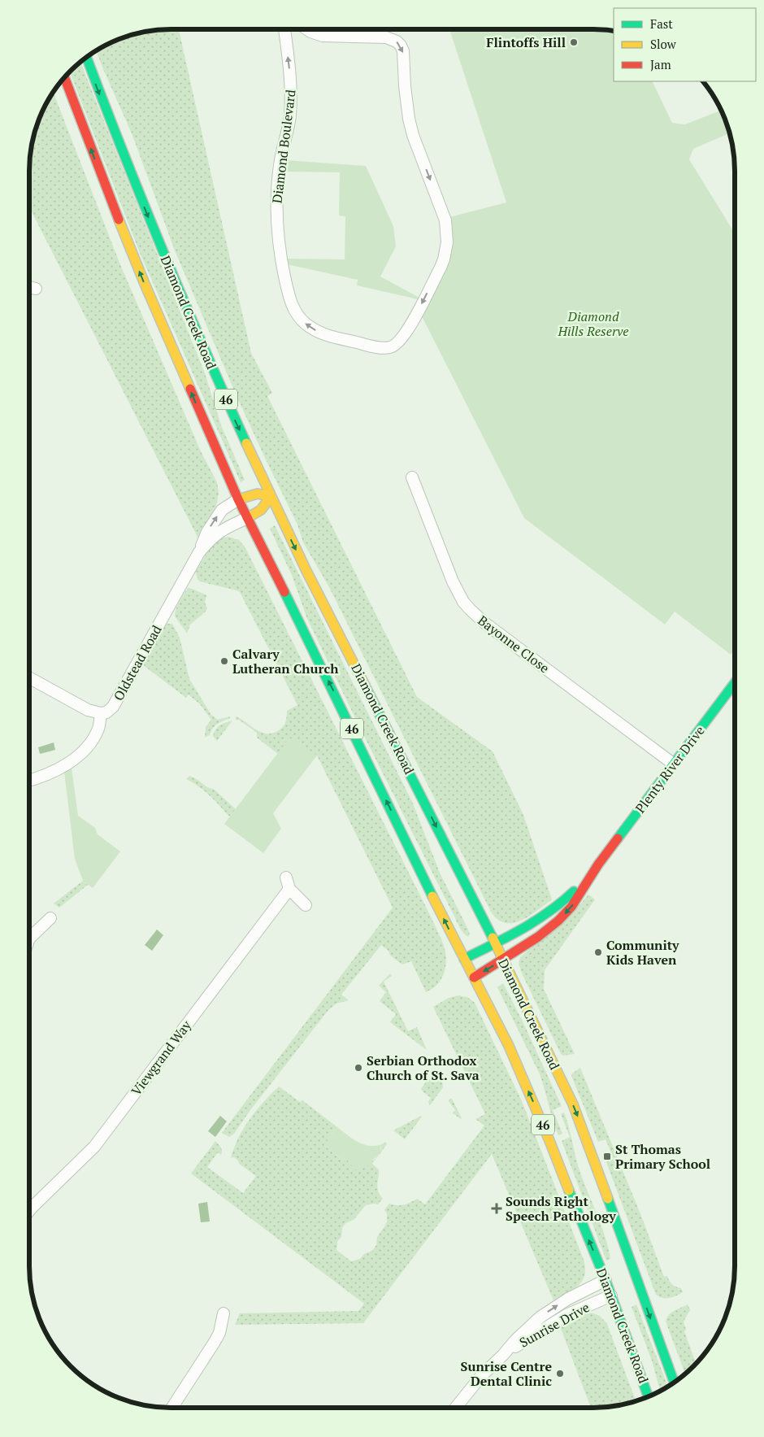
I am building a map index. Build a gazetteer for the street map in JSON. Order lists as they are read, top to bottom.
{
  "streets": {
    "main road": ["Diamond Creek Road", "46", "Plenty River Drive"],
    "street": [
      "Diamond Boulevard",
      "Bayonne Close",
      "Oldstead Road",
      "Viewgrand Way",
      "Sunrise Drive"
    ]
  },
  "crossings": [
    ["Diamond Creek Road", "Oldstead Road"],
    ["Diamond Creek Road", "Plenty River Drive"],
    ["Diamond Creek Road", "Sunrise Drive"],
    ["Bayonne Close", "Plenty River Drive"]
  ],
  "parks": ["Diamond Hills Reserve"],
  "places": {
    "other": [
      "Flintoffs Hill",
      "Calvary Lutheran Church",
      "Community Kids Haven",
      "Serbian Orthodox Church of St. Sava",
      "Sunrise Centre Dental Clinic"
    ],
    "transit": ["St Thomas Primary School"],
    "health": ["Sounds Right Speech Pathology"]
  },
  "legend": ["Fast", "Slow", "Jam"]
}
